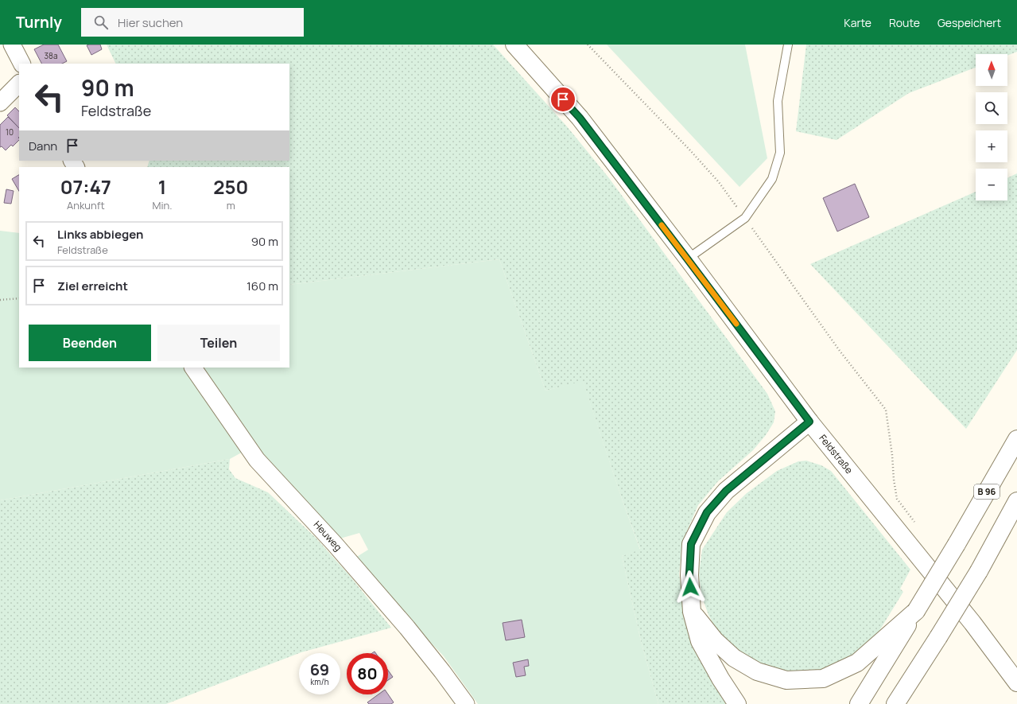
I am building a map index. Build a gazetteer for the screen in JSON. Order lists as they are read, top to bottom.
{
  "streets": {
    "main road": ["Feldstraße", "B 96"],
    "street": ["Heuweg"]
  },
  "house_numbers": ["38a", "10"],
  "north": "top",
  "page": {
    "header": "Turnly",
    "search": "Hier suchen",
    "nav": ["Karte", "Route", "Gespeichert"],
    "map_buttons": ["+", "−"],
    "turn": ["90 m", "Feldstraße"],
    "then": "Dann",
    "eta": [
      "07:47",
      "Ankunft",
      "1",
      "Min.",
      "250",
      "m"
    ],
    "list": [
      {
        "name": "Links abbiegen",
        "note": "Feldstraße",
        "value": "90 m"
      },
      {
        "name": "Ziel erreicht",
        "value": "160 m"
      }
    ],
    "buttons": ["Beenden", "Teilen"],
    "speed": "69 km/h",
    "limit": "80"
  }
}
